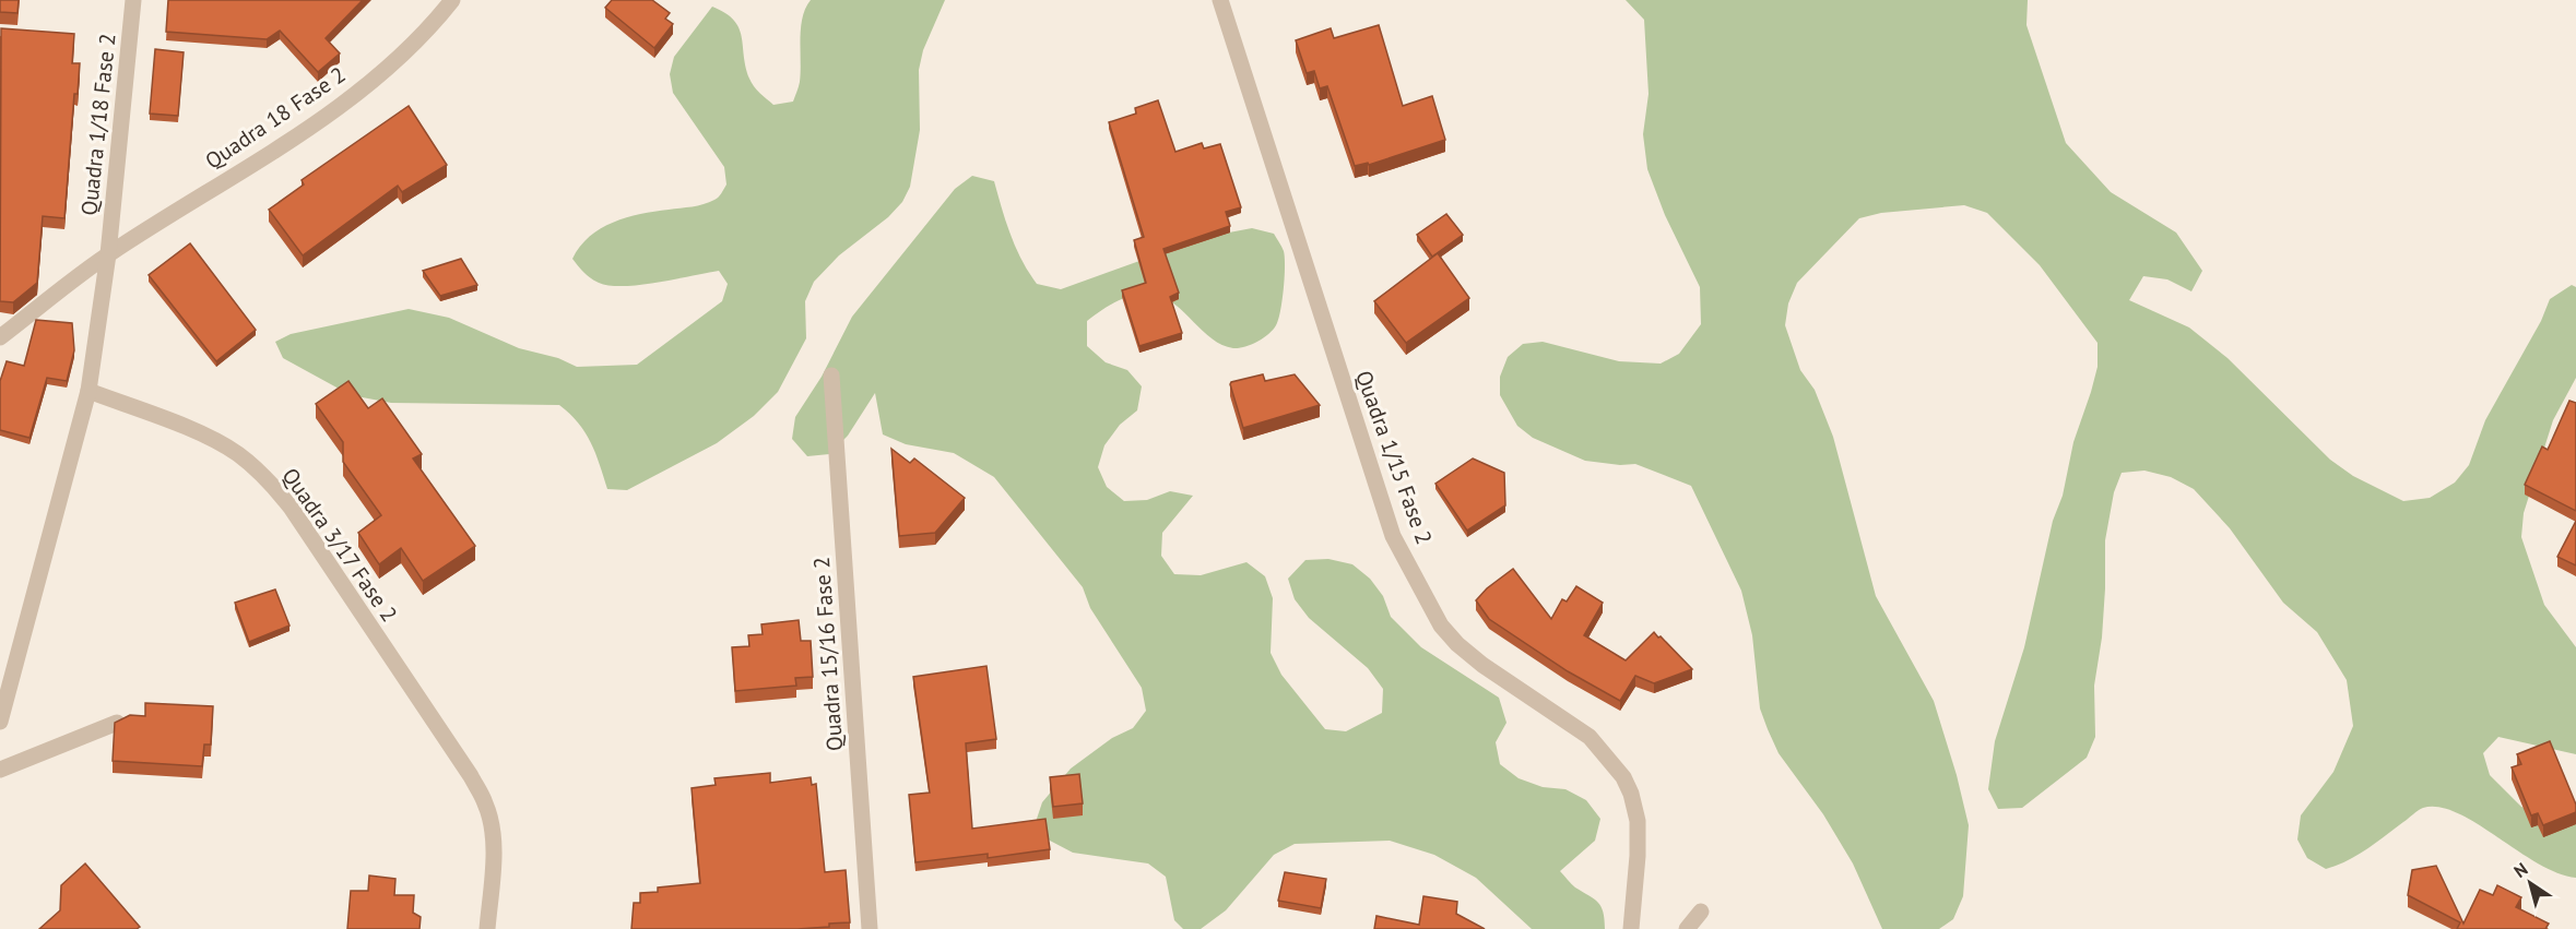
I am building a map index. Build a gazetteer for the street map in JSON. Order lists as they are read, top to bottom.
{
  "streets": {
    "street": [
      "Quadra 18 Fase 2",
      "Quadra 1/18 Fase 2",
      "Quadra 1/15 Fase 2",
      "Quadra 3/17 Fase 2",
      "Quadra 15/16 Fase 2"
    ]
  },
  "crossings": [
    ["Quadra 18 Fase 2", "Quadra 1/18 Fase 2"],
    ["Quadra 1/18 Fase 2", "Quadra 3/17 Fase 2"]
  ],
  "north": "top left"
}
